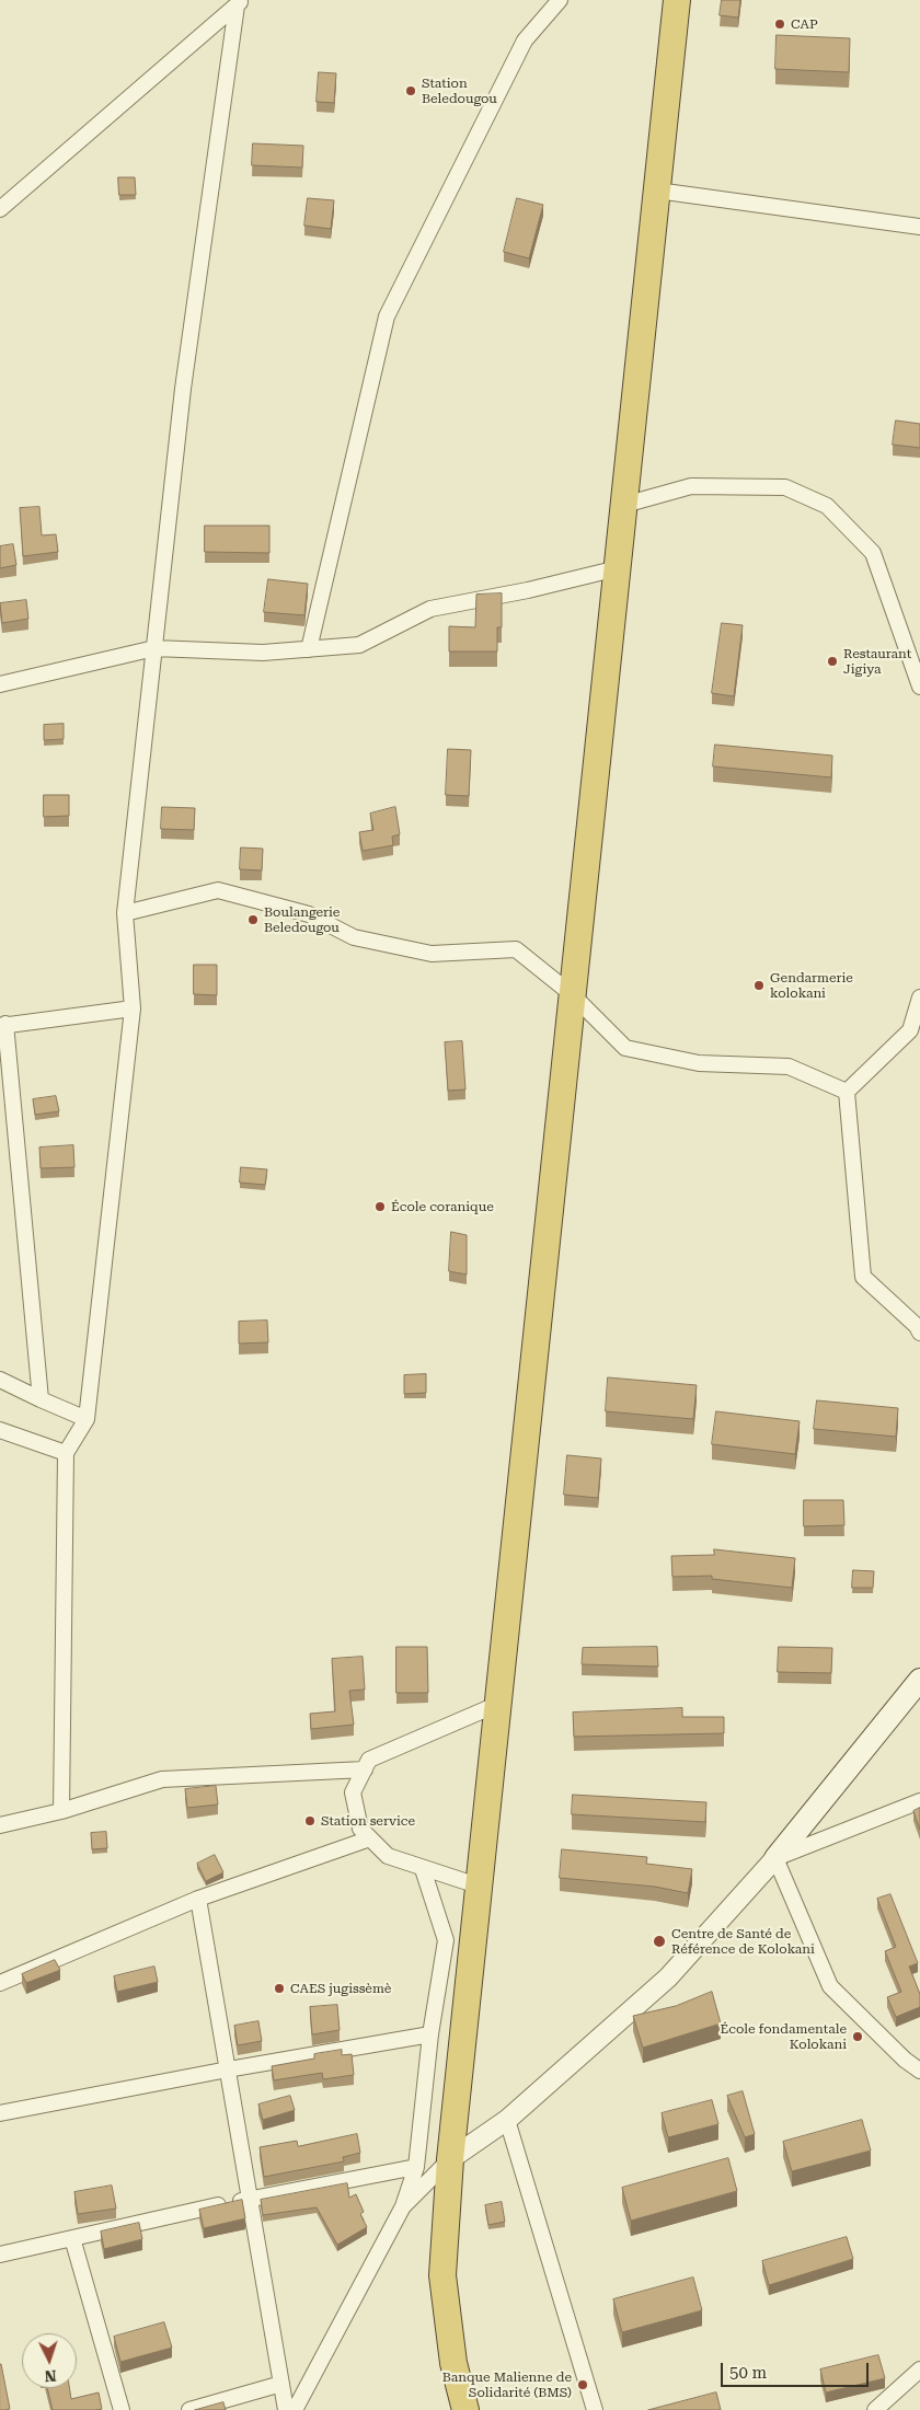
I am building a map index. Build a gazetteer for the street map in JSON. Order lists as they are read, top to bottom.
{
  "places": [
    "CAP",
    "Station Beledougou",
    "Restaurant Jigiya",
    "Boulangerie Beledougou",
    "Gendarmerie kolokani",
    "École coranique",
    "Station service",
    "Centre de Santé de Référence de Kolokani",
    "CAES jugissèmè",
    "École fondamentale Kolokani",
    "Banque Malienne de Solidarité (BMS)"
  ],
  "scale_bar": "50 m",
  "north": "bottom"
}
